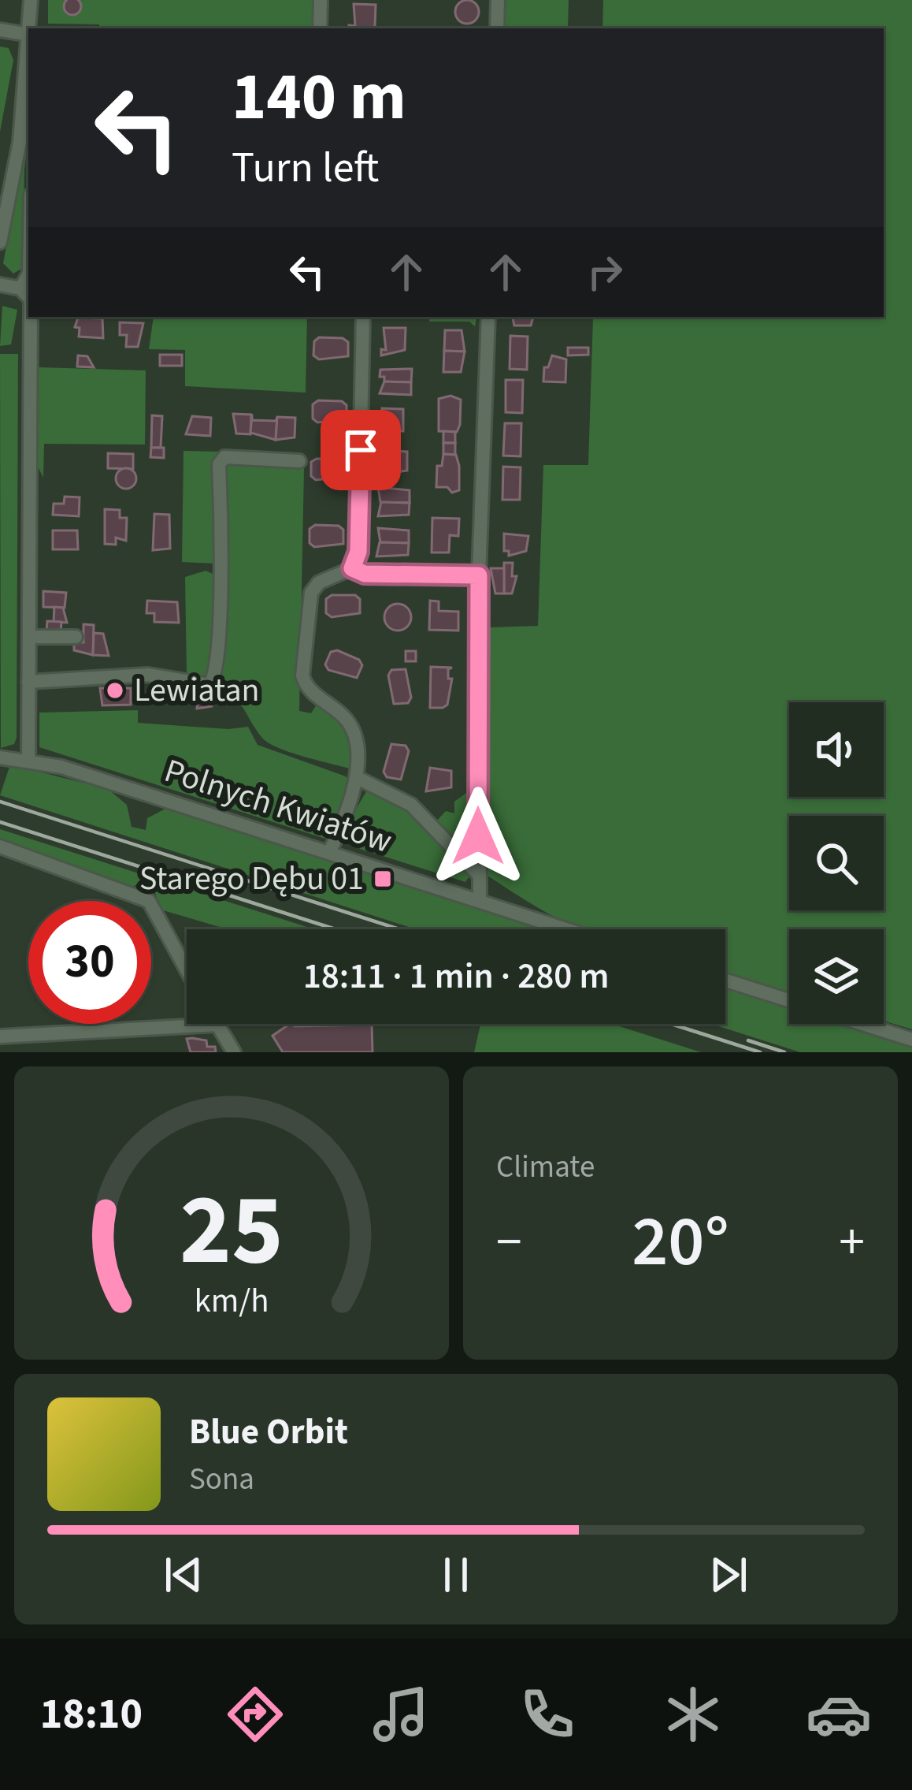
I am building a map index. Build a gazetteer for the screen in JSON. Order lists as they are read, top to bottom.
{
  "streets": {
    "street": ["Polnych Kwiatów"]
  },
  "places": {
    "other": ["Lewiatan"],
    "transit": ["Starego Dębu 01"]
  },
  "page": {
    "turn": ["140 m", "Turn left"],
    "limit": "30",
    "trip": "18:11 · 1 min · 280 m",
    "tile": "Climate",
    "heat": ["−", "20°", "+"],
    "song": ["Blue Orbit", "Sona"],
    "tabs": "18:10",
    "gauge": ["25", "km/h"]
  }
}
